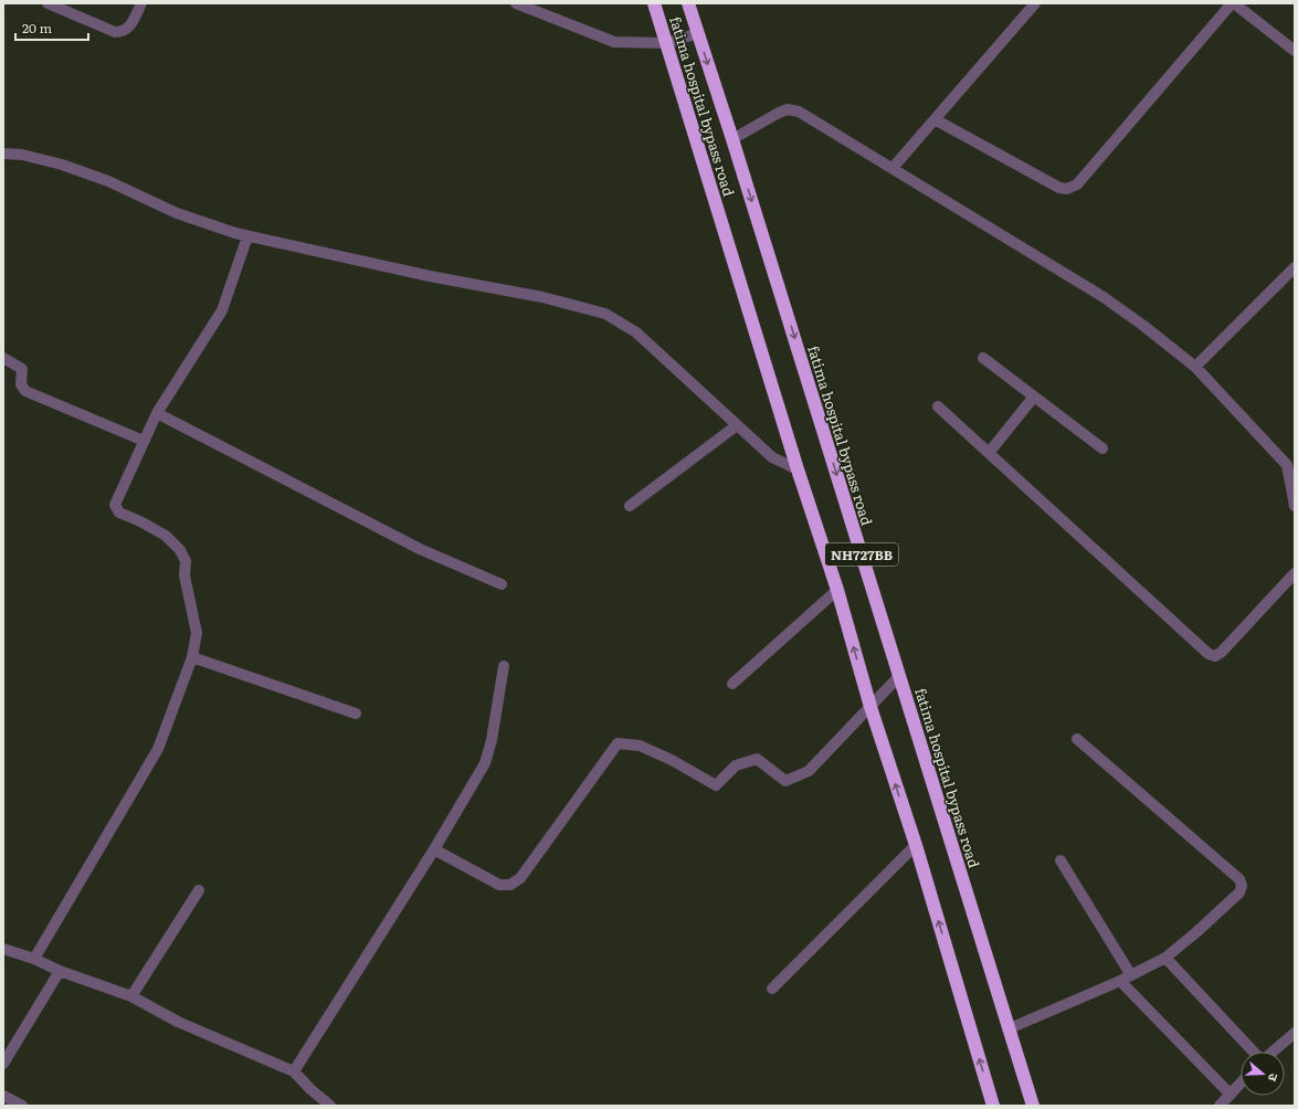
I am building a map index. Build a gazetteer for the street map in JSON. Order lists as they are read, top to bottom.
{
  "streets": {
    "highway": ["fatima hospital bypass road", "NH727BB"]
  },
  "scale_bar": "20 m",
  "north": "right"
}
